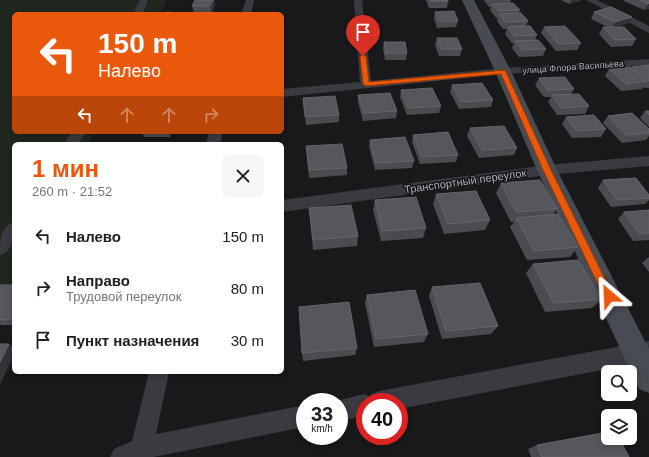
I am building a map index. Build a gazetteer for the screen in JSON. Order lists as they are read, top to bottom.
{
  "streets": {
    "street": ["улица Флора Васильева", "Транспортный переулок"]
  },
  "page": {
    "turn": ["150 m", "Налево"],
    "heading": ["1 мин", "260 m · 21:52"],
    "list": [
      {
        "name": "Налево",
        "value": "150 m"
      },
      {
        "name": "Направо",
        "note": "Трудовой переулок",
        "value": "80 m"
      },
      {
        "name": "Пункт назначения",
        "value": "30 m"
      }
    ],
    "speed": "33 km/h",
    "limit": "40"
  }
}
